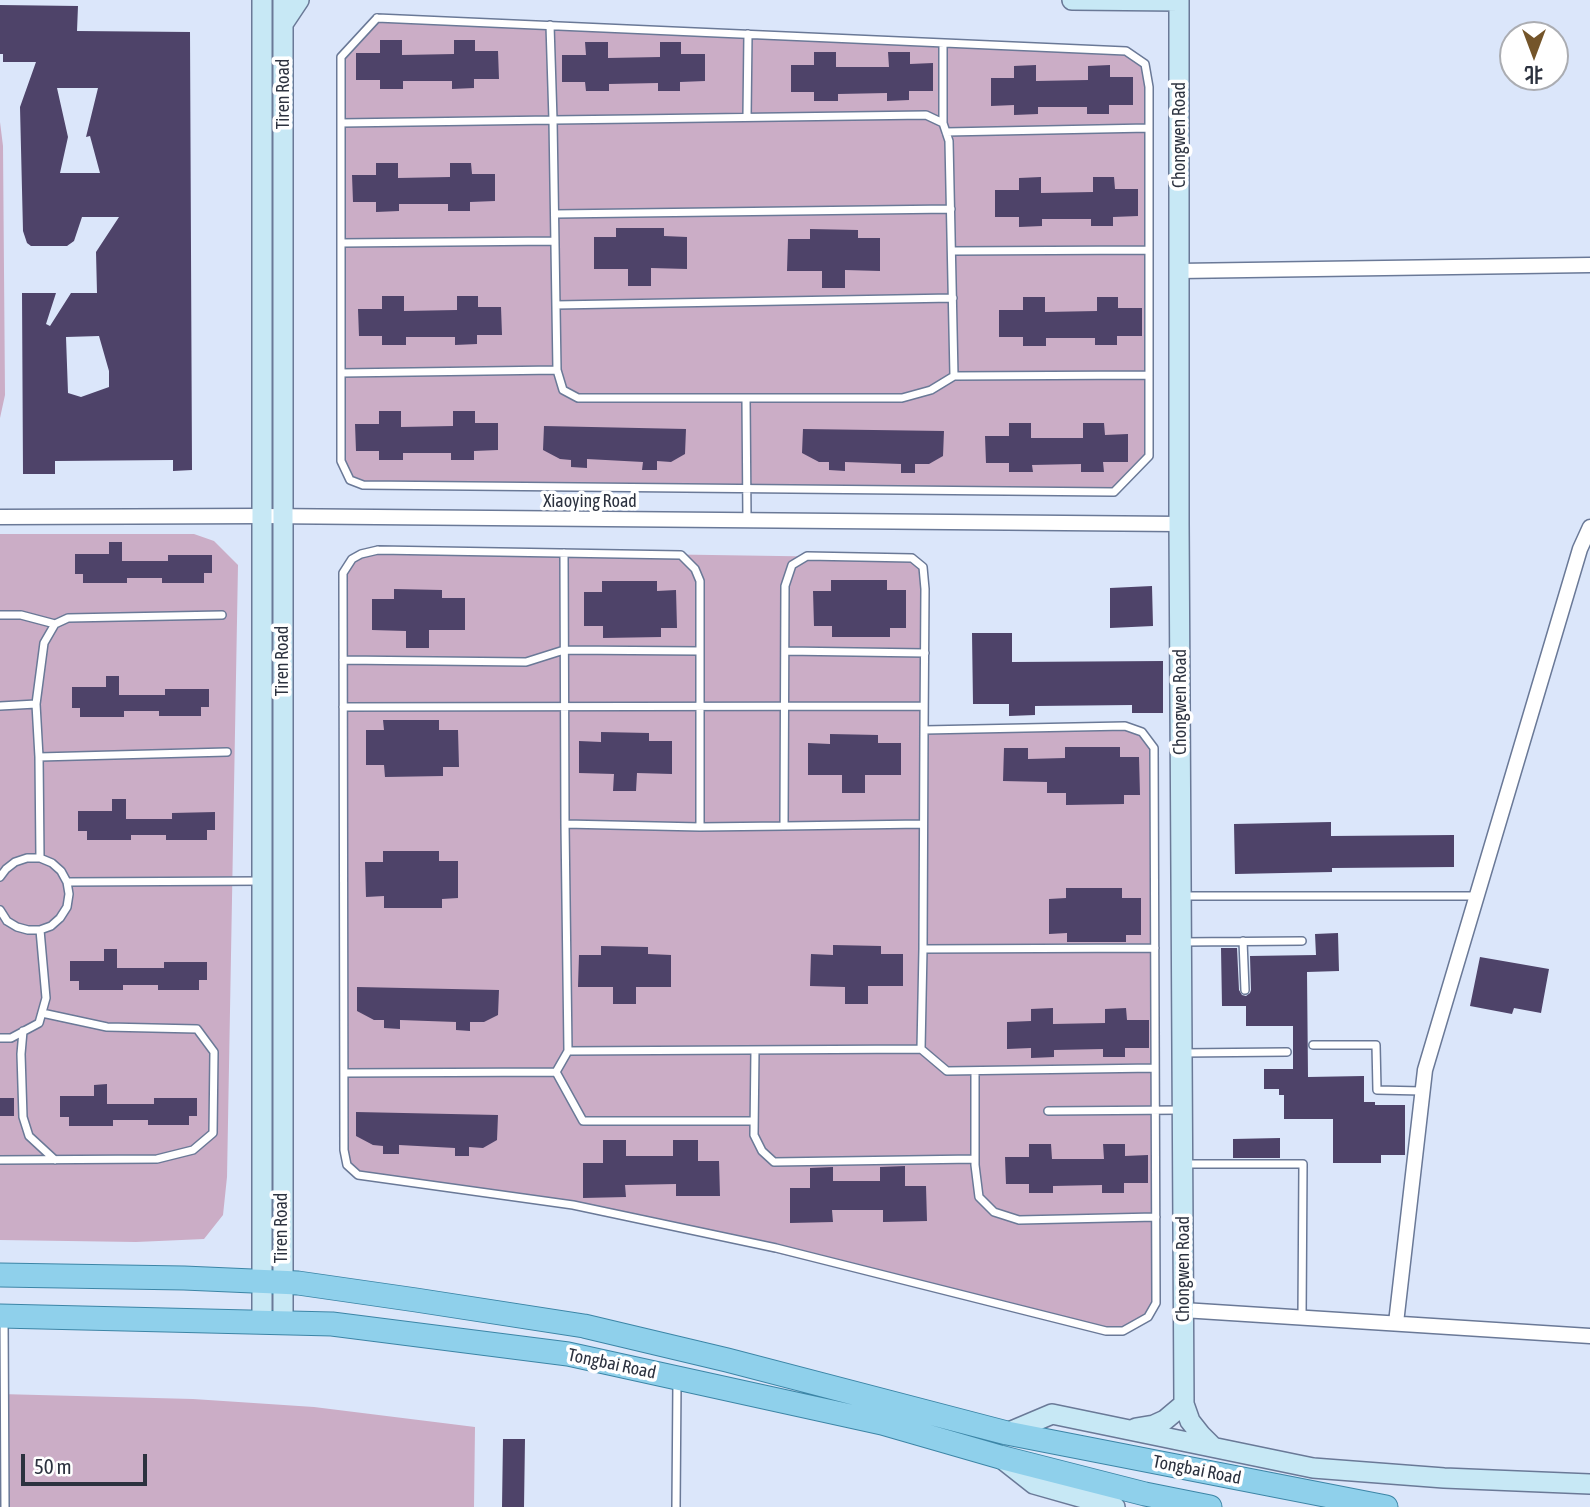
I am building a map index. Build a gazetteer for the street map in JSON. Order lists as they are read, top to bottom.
{
  "streets": {
    "main road": ["Tongbai Road"],
    "street": ["Tiren Road", "Chongwen Road", "Xiaoying Road"]
  },
  "crossings": [
    ["Tiren Road", "Xiaoying Road"],
    ["Tiren Road", "Tongbai Road"],
    ["Chongwen Road", "Xiaoying Road"]
  ],
  "scale_bar": "50 m",
  "north": "bottom"
}
